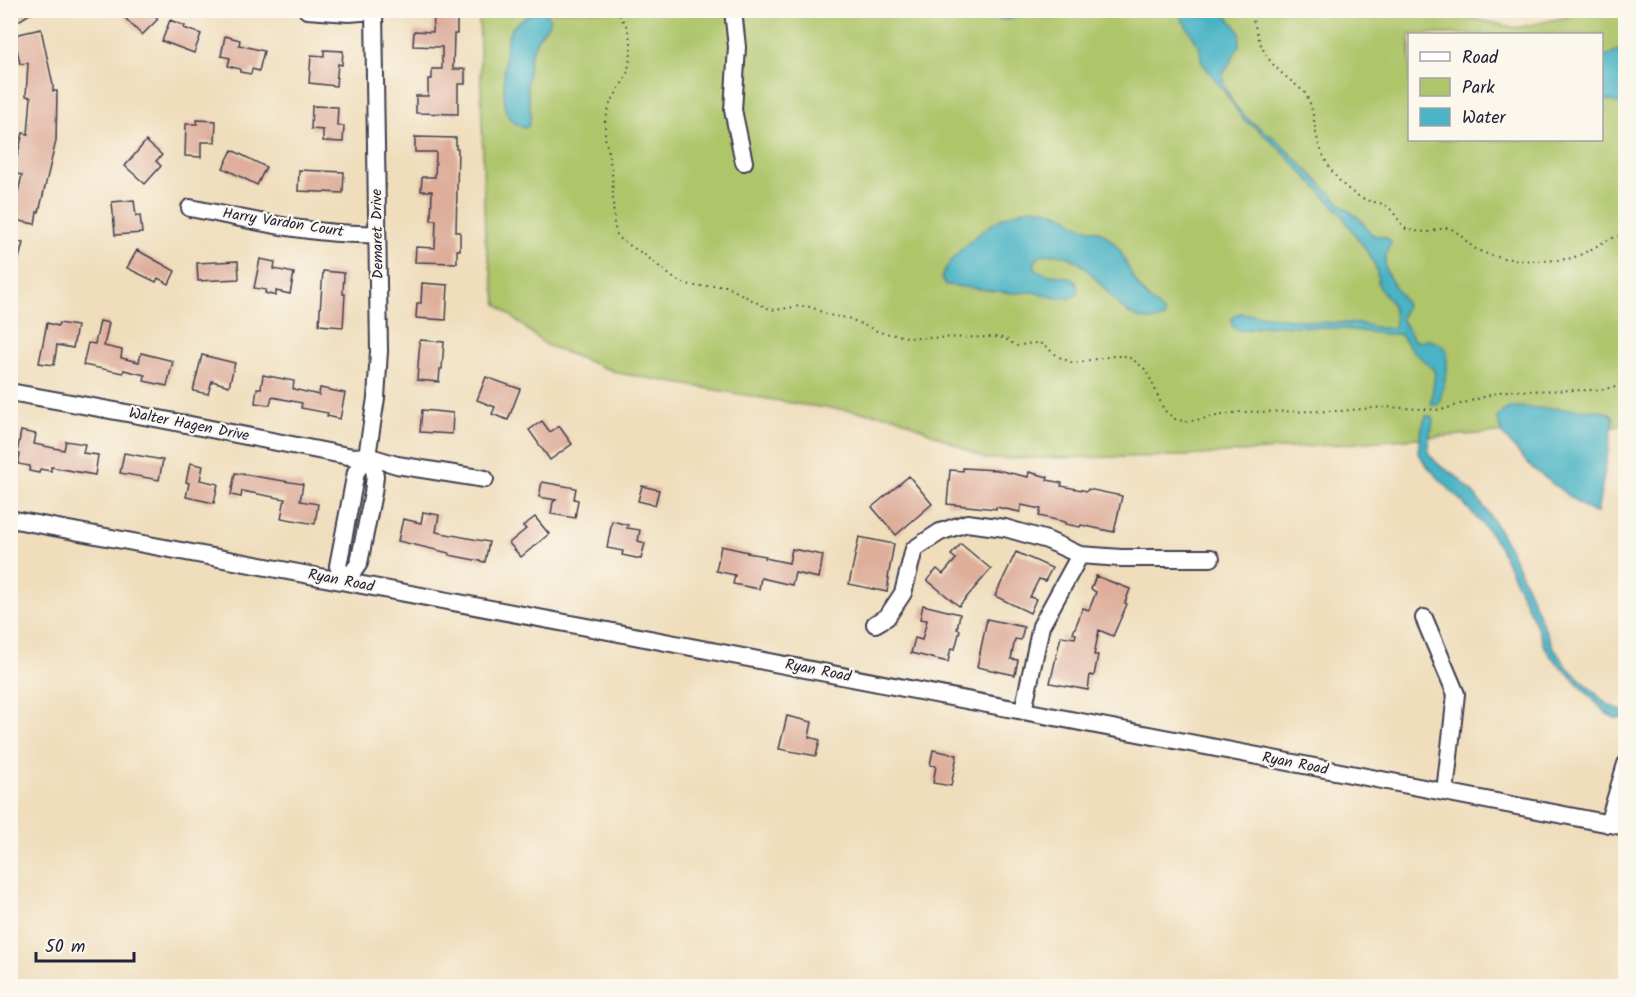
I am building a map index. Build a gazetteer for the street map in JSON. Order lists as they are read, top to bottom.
{
  "streets": {
    "street": [
      "Harry Vardon Court",
      "Demaret Drive",
      "Walter Hagen Drive",
      "Ryan Road"
    ]
  },
  "crossings": [
    ["Harry Vardon Court", "Demaret Drive"],
    ["Demaret Drive", "Walter Hagen Drive"],
    ["Demaret Drive", "Ryan Road"]
  ],
  "legend": ["Road", "Park", "Water"],
  "scale_bar": "50 m"
}
